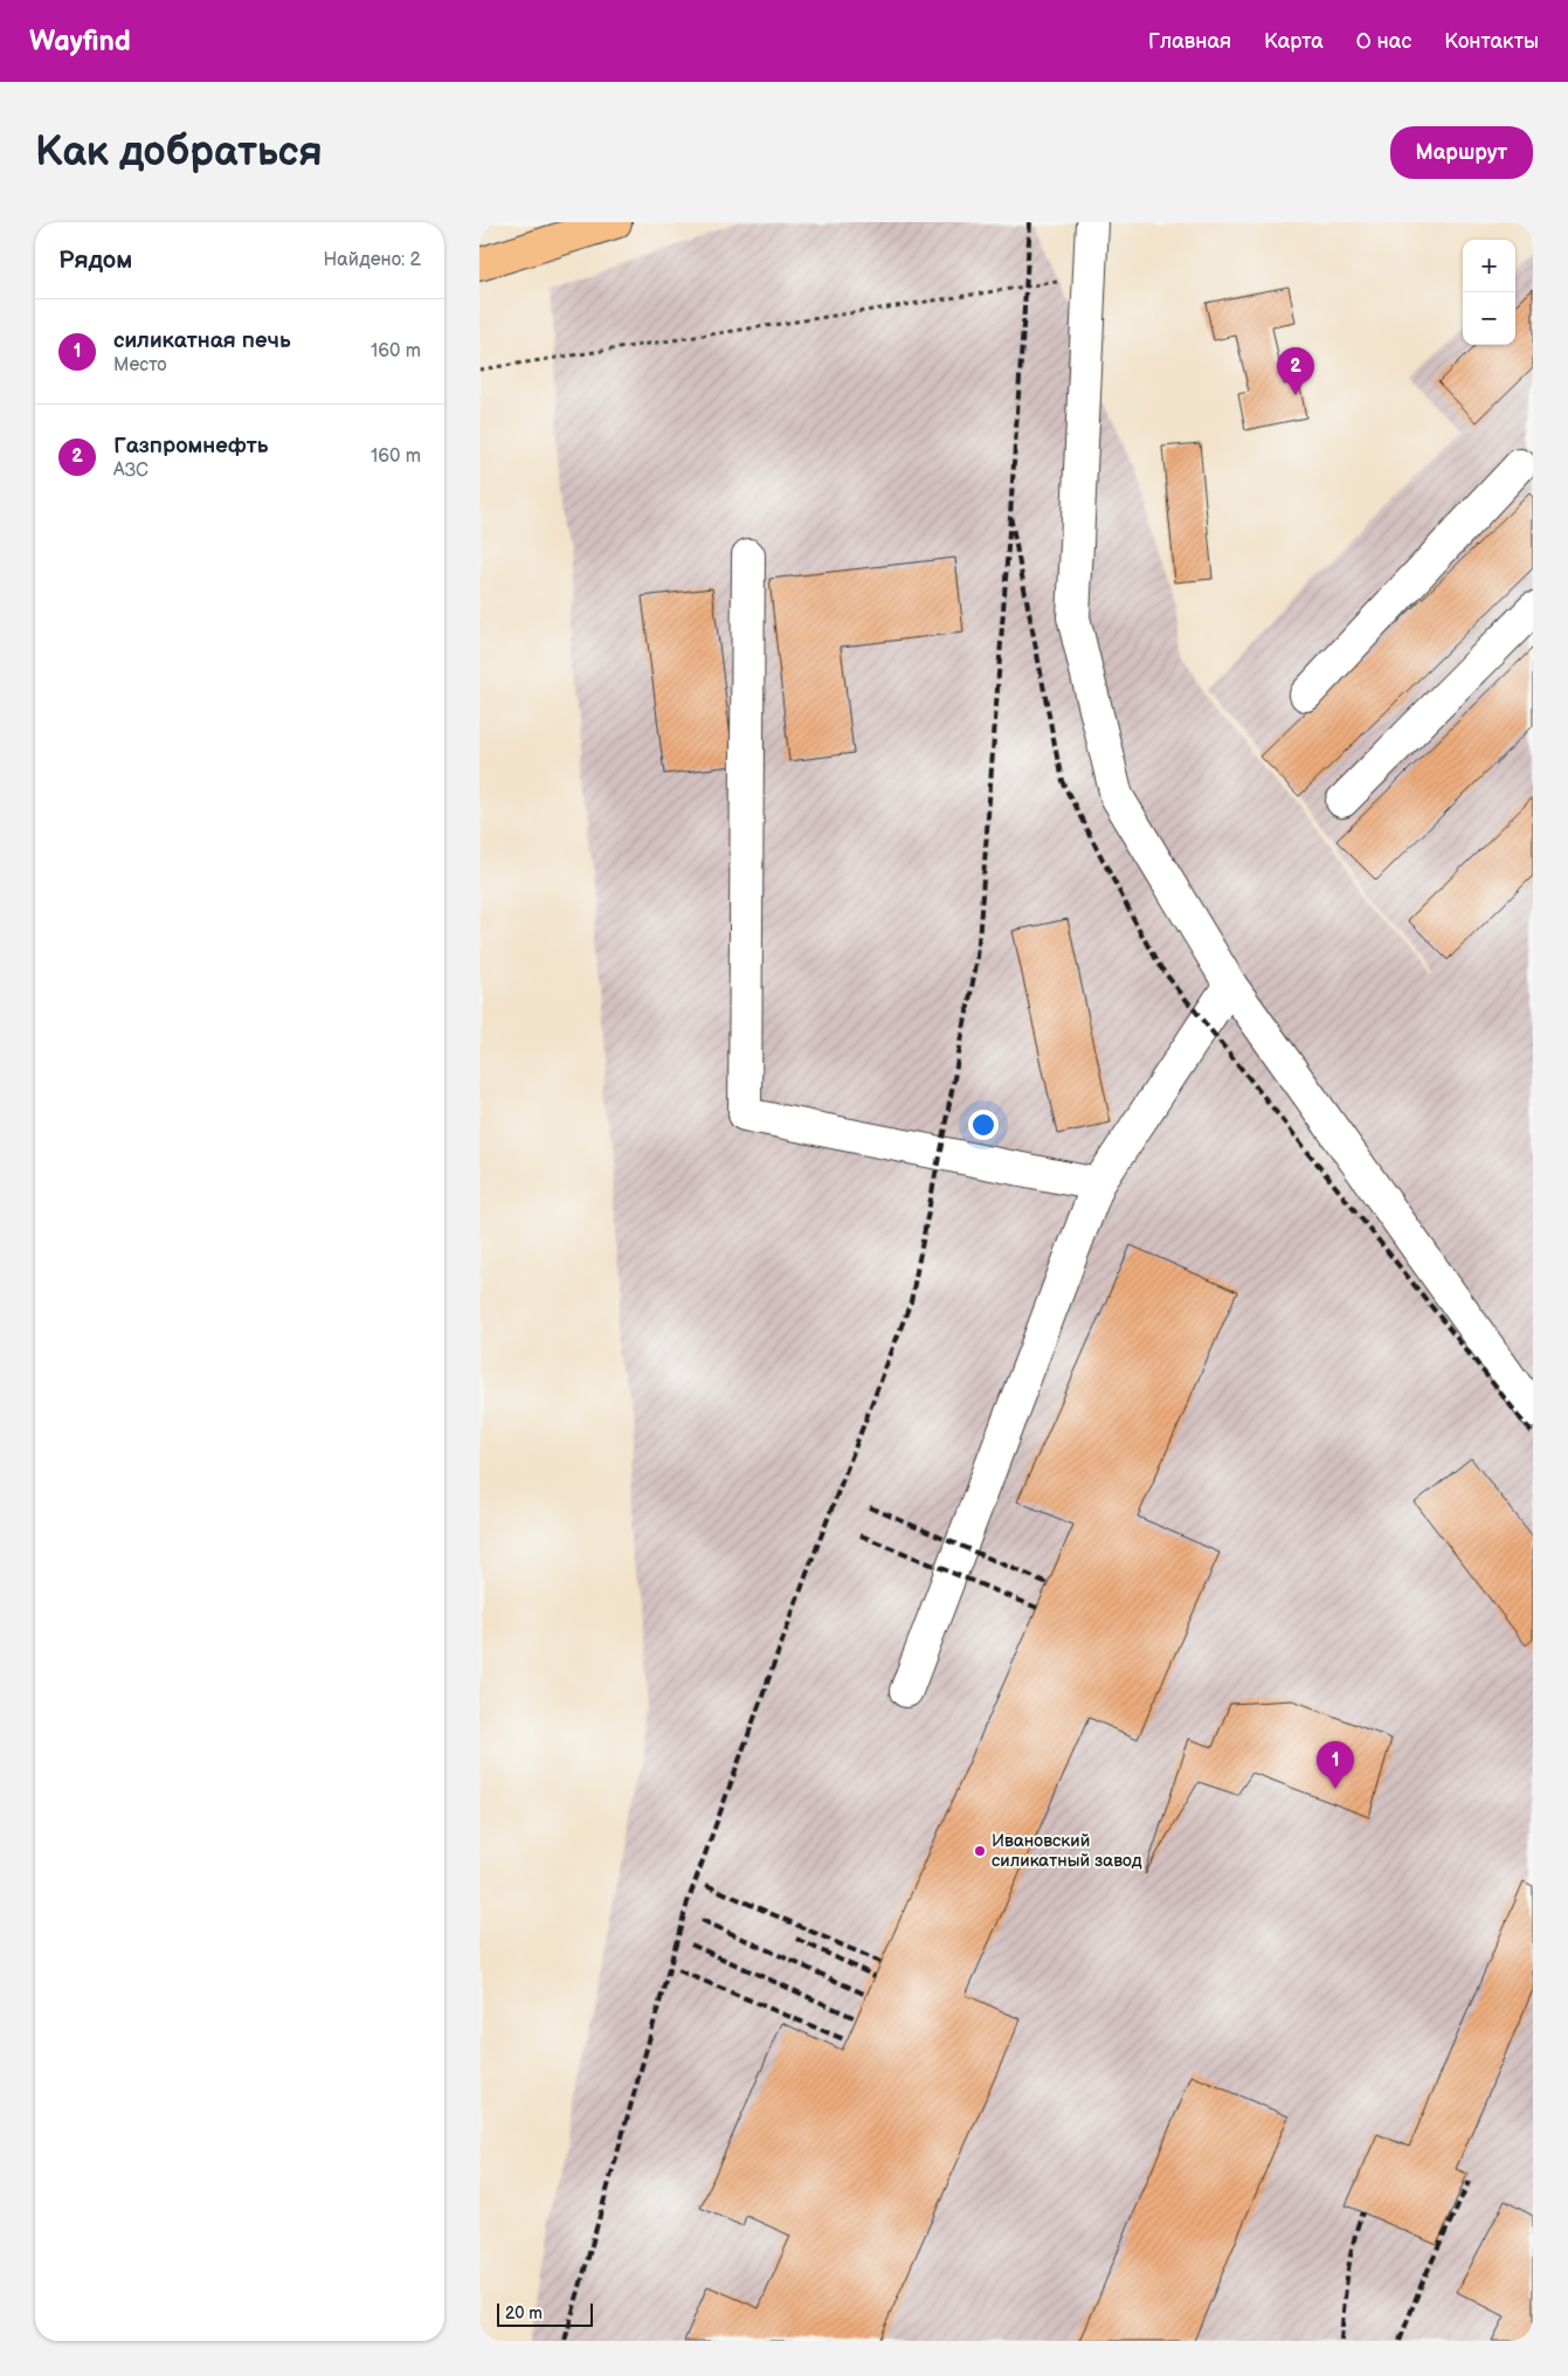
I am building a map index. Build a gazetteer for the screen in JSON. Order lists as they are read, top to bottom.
{
  "places": ["Ивановский силикатный завод"],
  "scale_bar": "20 m",
  "page": {
    "header": "Wayfind",
    "nav": [
      "Главная",
      "Карта",
      "О нас",
      "Контакты"
    ],
    "buttons": "Маршрут",
    "title": "Как добраться",
    "heading": ["Рядом", "Найдено: 2"],
    "map_buttons": ["+", "−"],
    "list": [
      {
        "mark": "1",
        "name": "силикатная печь",
        "note": "Место",
        "value": "160 m"
      },
      {
        "mark": "2",
        "name": "Газпромнефть",
        "note": "АЗС",
        "value": "160 m"
      }
    ],
    "pins": ["2", "1"],
    "scale": "20 m"
  }
}
